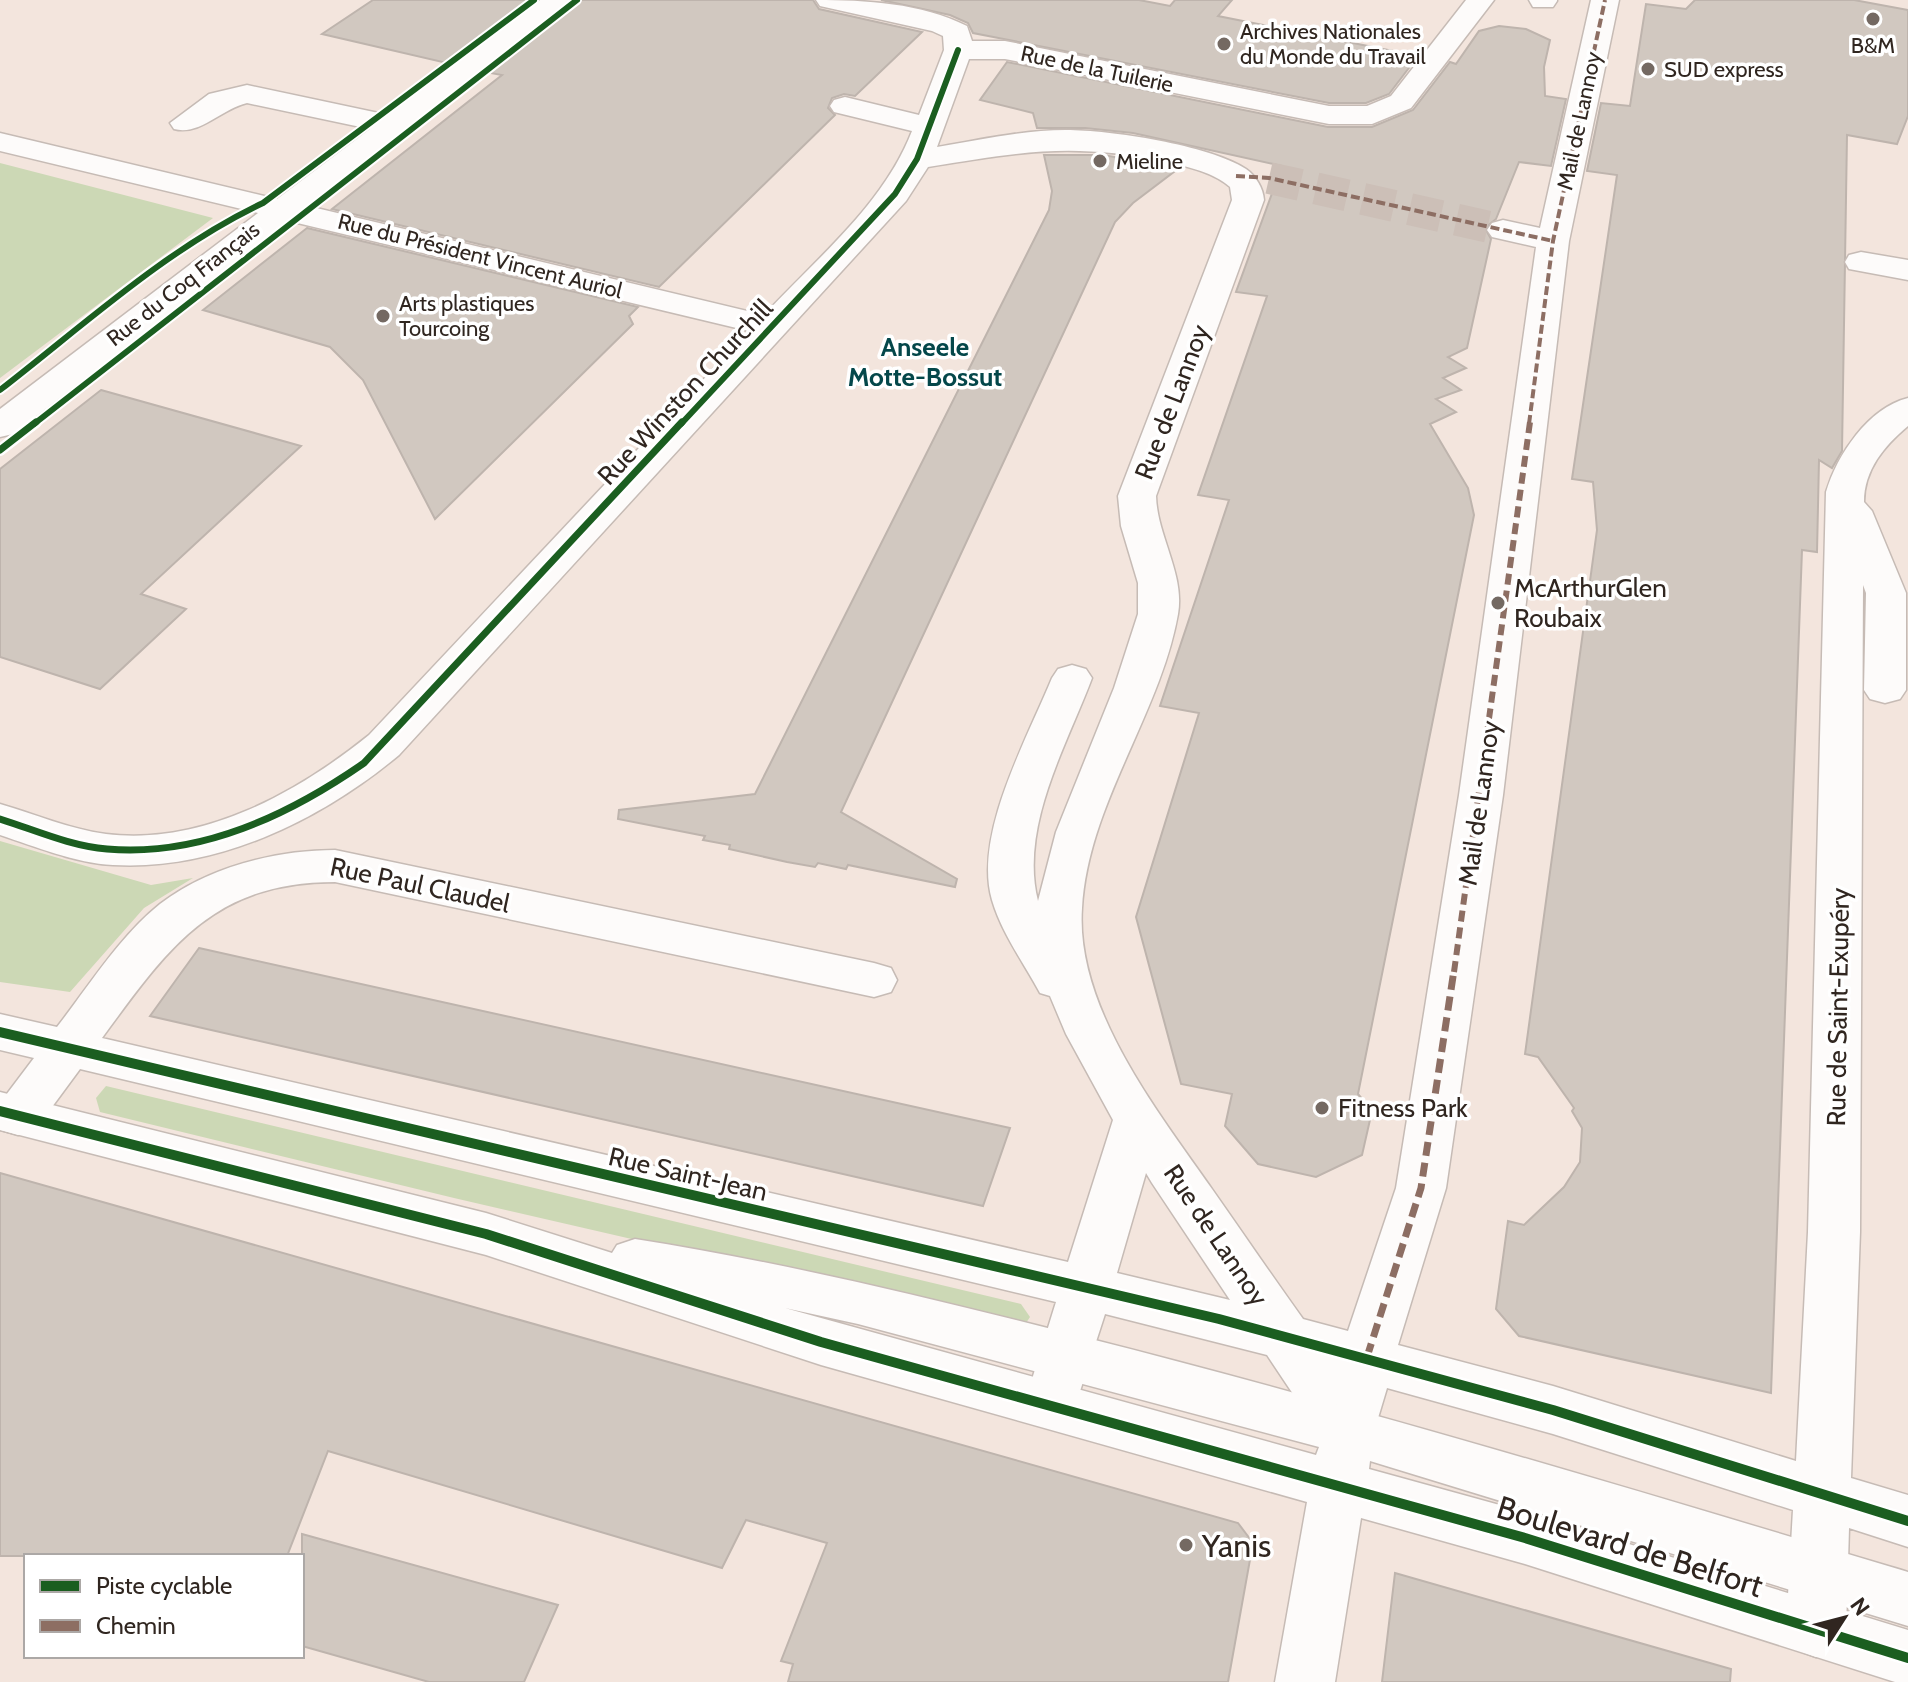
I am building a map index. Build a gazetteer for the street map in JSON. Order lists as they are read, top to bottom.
{
  "streets": {
    "street": [
      "Rue de la Tuilerie",
      "Mail de Lannoy",
      "Rue du Président Vincent Auriol",
      "Rue du Coq Français",
      "Rue Winston Churchill",
      "Rue de Lannoy",
      "Rue Paul Claudel",
      "Rue de Saint-Exupéry",
      "Rue Saint-Jean",
      "Boulevard de Belfort"
    ]
  },
  "crossings": [
    ["Rue de la Tuilerie", "Rue Winston Churchill"],
    ["Mail de Lannoy", "Rue Saint-Jean"],
    ["Rue du Président Vincent Auriol", "Rue du Coq Français"],
    ["Rue du Président Vincent Auriol", "Rue Winston Churchill"],
    ["Rue Winston Churchill", "Rue de Lannoy"],
    ["Rue de Lannoy", "Rue Saint-Jean"],
    ["Rue de Lannoy", "Boulevard de Belfort"],
    ["Rue Paul Claudel", "Rue Saint-Jean"],
    ["Rue de Saint-Exupéry", "Boulevard de Belfort"]
  ],
  "districts": ["Anseele Motte-Bossut"],
  "places": [
    "B&M",
    "Archives Nationales du Monde du Travail",
    "SUD express",
    "Mieline",
    "Arts plastiques Tourcoing",
    "McArthurGlen Roubaix",
    "Fitness Park",
    "Yanis"
  ],
  "legend": ["Piste cyclable", "Chemin"],
  "north": "top right"
}
